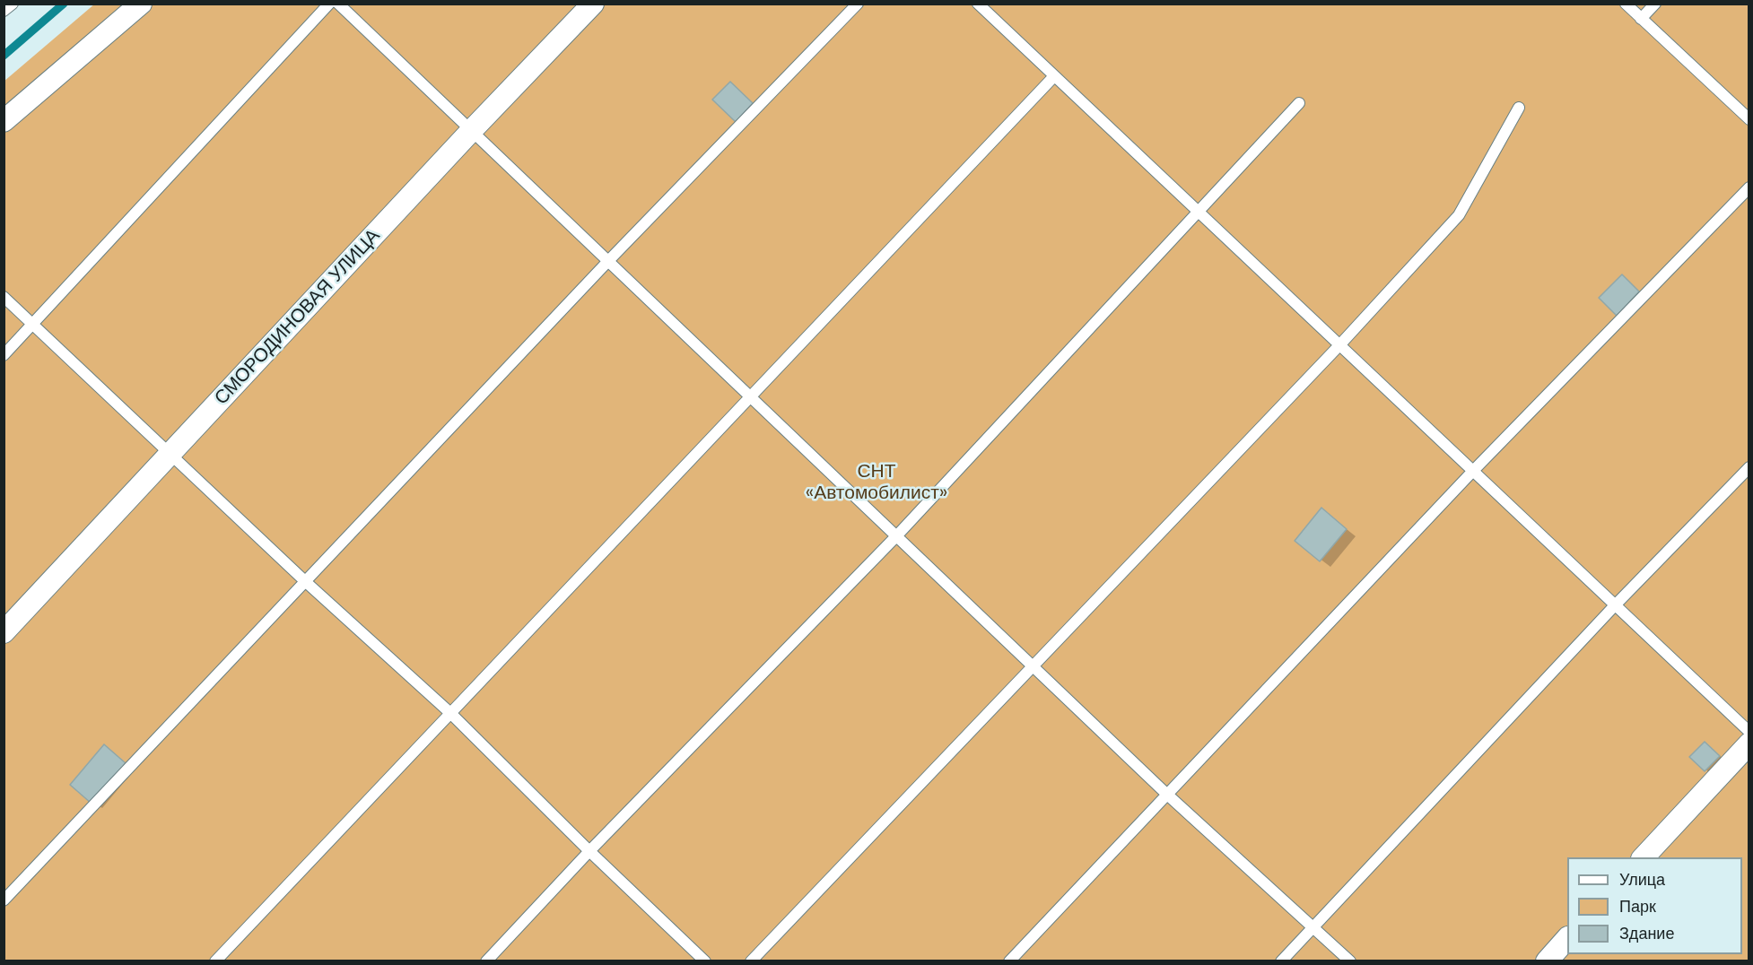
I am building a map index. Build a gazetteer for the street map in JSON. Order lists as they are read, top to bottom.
{
  "streets": {
    "street": ["СМОРОДИНОВАЯ УЛИЦА"]
  },
  "parks": ["СНТ «Автомобилист»"],
  "legend": ["Улица", "Парк", "Здание"]
}
